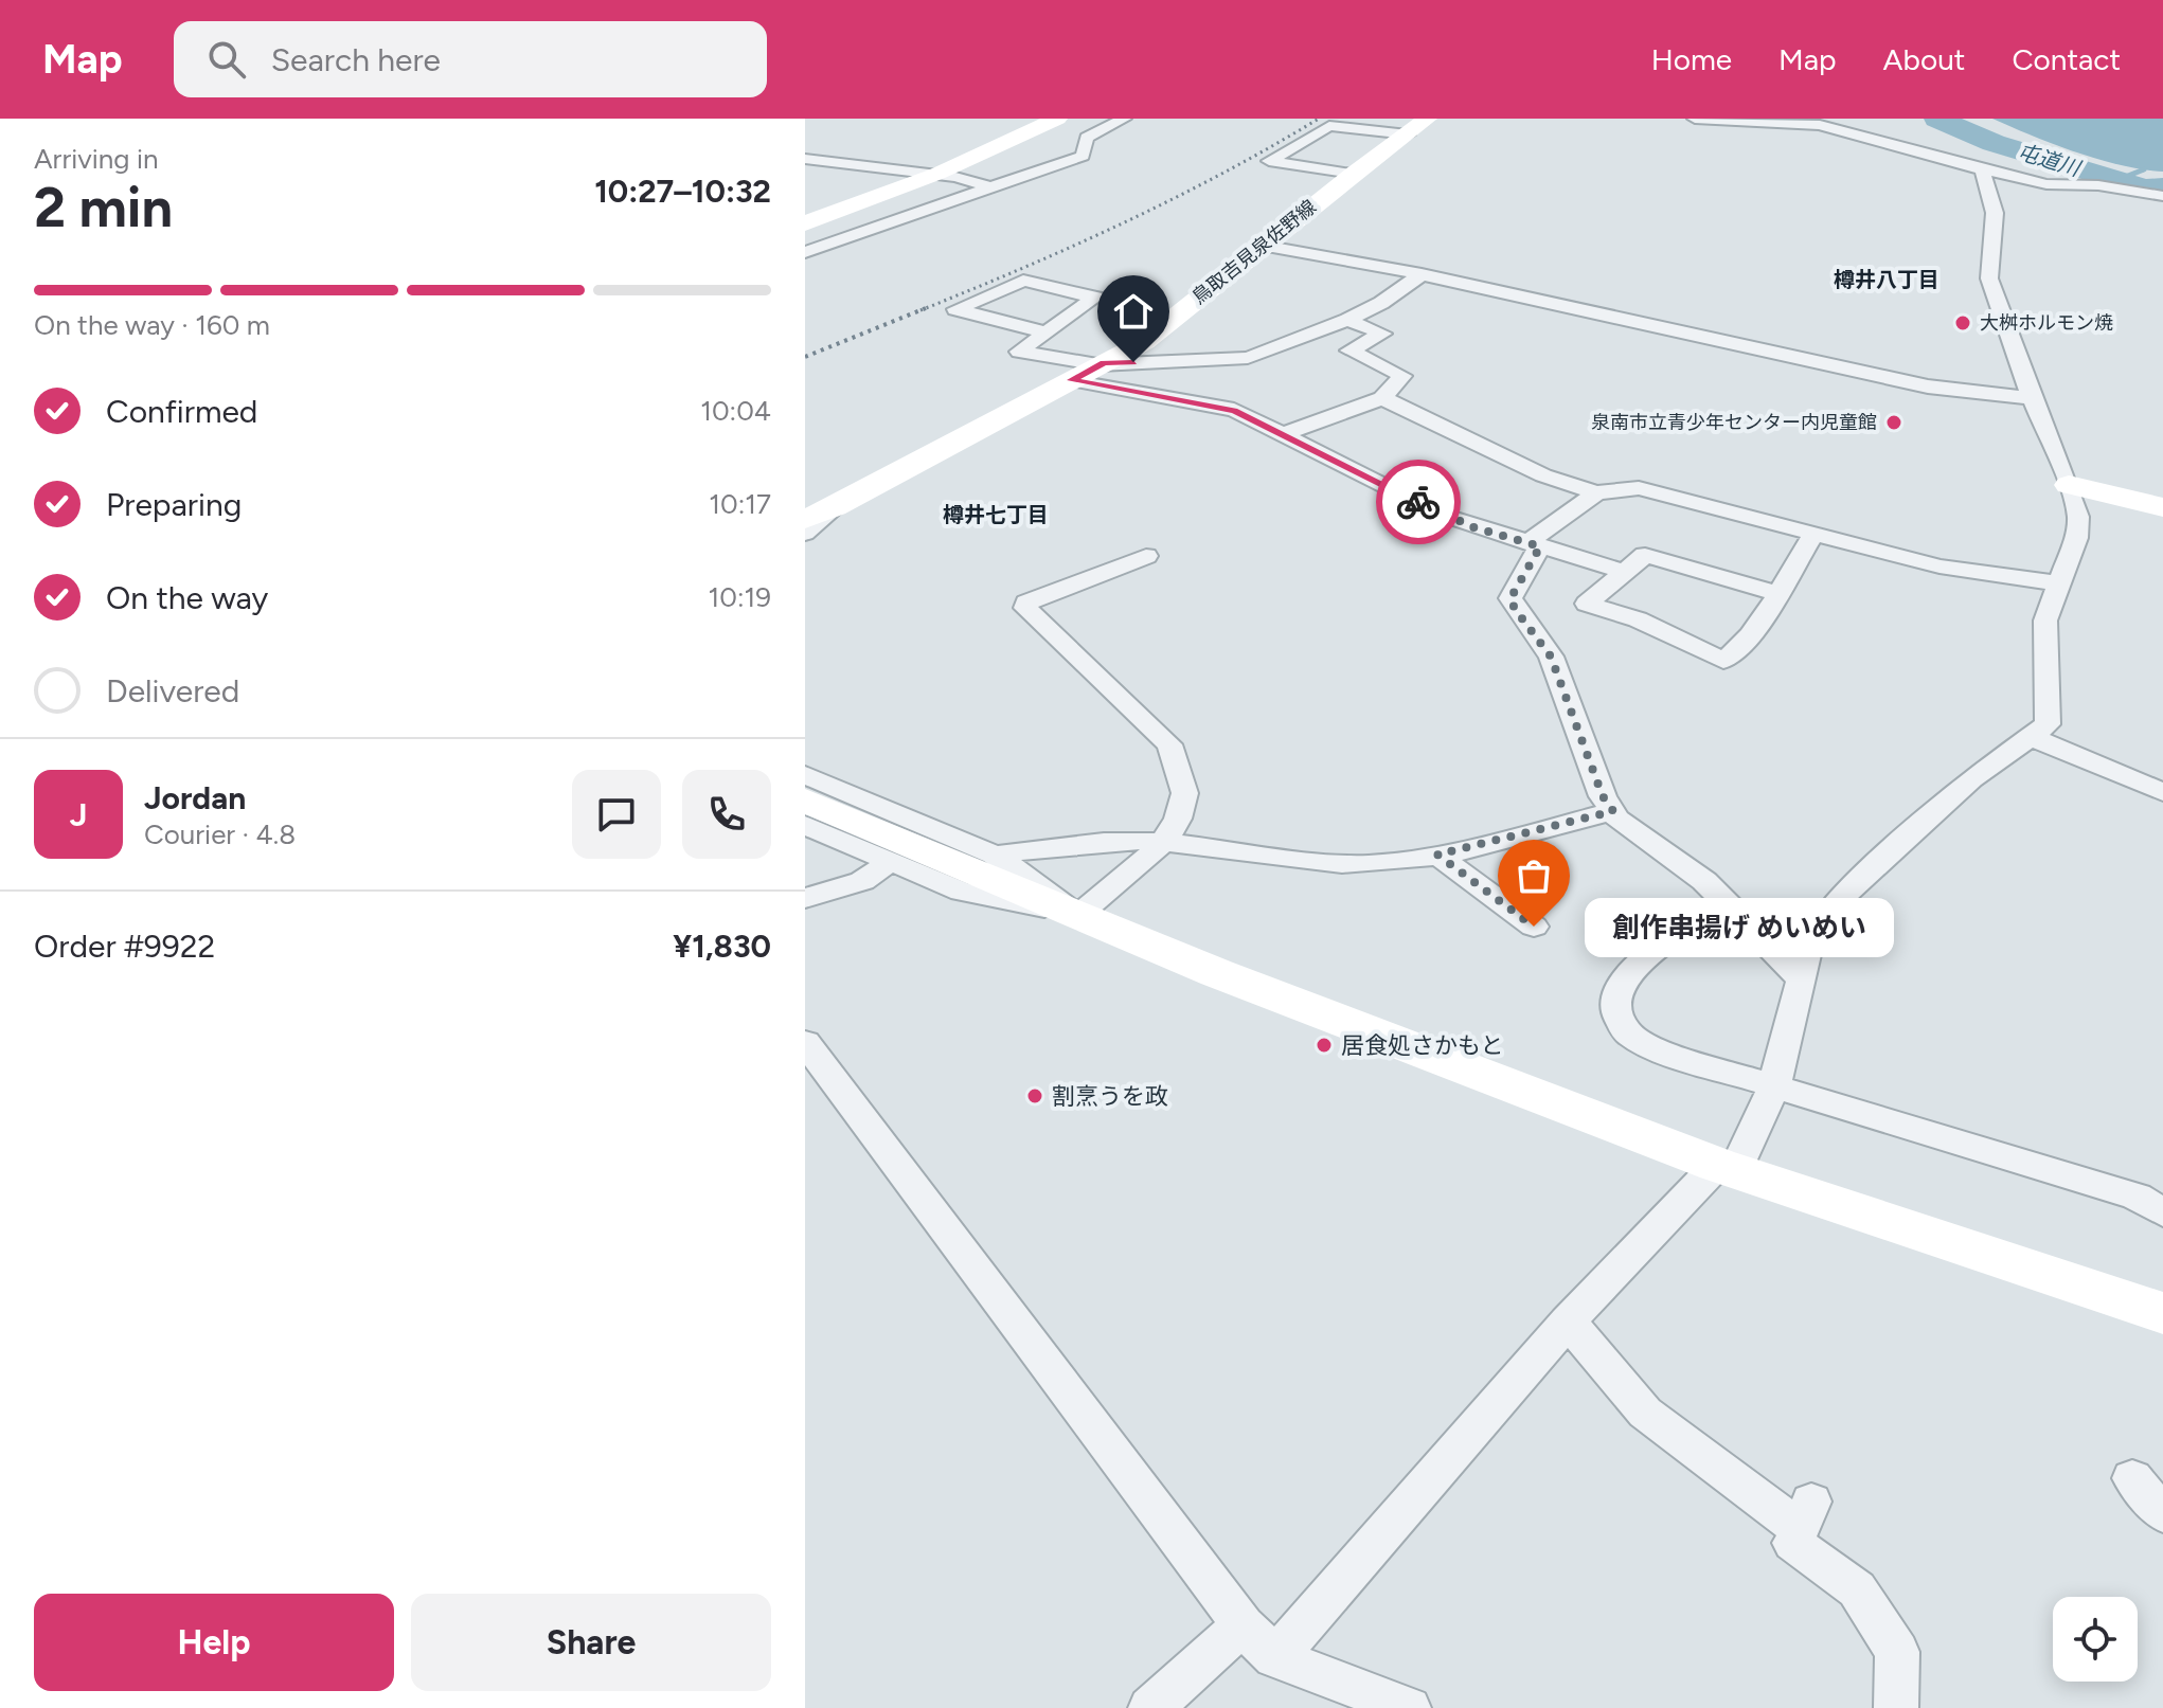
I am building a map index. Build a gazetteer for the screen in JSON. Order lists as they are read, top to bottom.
{
  "streets": {
    "street": ["鳥取吉見泉佐野線"]
  },
  "districts": ["樽井八丁目", "樽井七丁目"],
  "water": ["屯道川"],
  "places": [
    "大桝ホルモン焼",
    "泉南市立青少年センター内児童館",
    "創作串揚げ めいめい",
    "居食処さかもと",
    "割烹うを政"
  ],
  "page": {
    "header": "Map",
    "search": "Search here",
    "nav": [
      "Home",
      "Map",
      "About",
      "Contact"
    ],
    "heading": ["2 min", "Arriving in", "10:27–10:32"],
    "panel": [
      "Jordan",
      "Courier · 4.8",
      "Order #9922",
      "¥1,830"
    ],
    "bar": "On the way · 160 m",
    "list": [
      ["Confirmed", "10:04"],
      ["Preparing", "10:17"],
      ["On the way", "10:19"],
      "Delivered"
    ],
    "round": "J",
    "bubble": "創作串揚げ めいめい",
    "buttons": ["Help", "Share"]
  }
}
